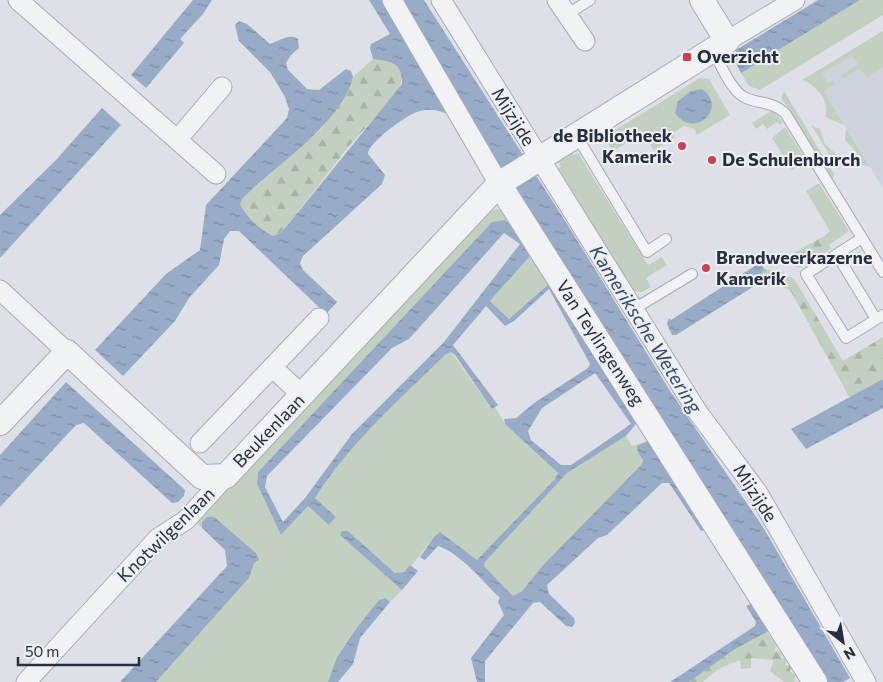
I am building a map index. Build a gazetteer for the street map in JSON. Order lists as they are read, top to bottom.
{
  "streets": {
    "street": [
      "Mijzijde",
      "Van Teylingenweg",
      "Beukenlaan",
      "Knotwilgenlaan"
    ]
  },
  "crossings": [
    ["Mijzijde", "Beukenlaan"],
    ["Van Teylingenweg", "Beukenlaan"],
    ["Beukenlaan", "Knotwilgenlaan"]
  ],
  "water": ["Kameriksche Wetering"],
  "places": {
    "transit": ["Overzicht"],
    "other": ["de Bibliotheek Kamerik", "De Schulenburch", "Brandweerkazerne Kamerik"]
  },
  "scale_bar": "50 m",
  "north": "bottom right"
}
